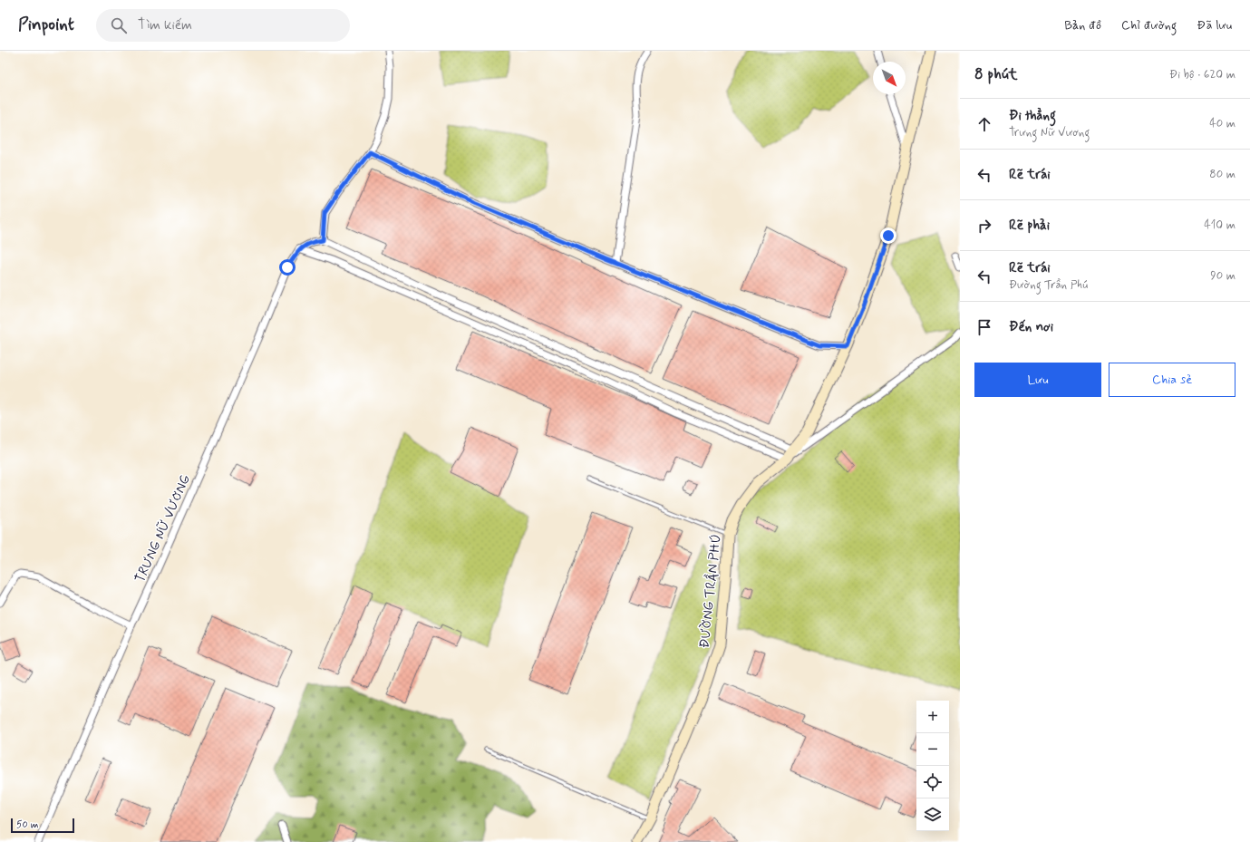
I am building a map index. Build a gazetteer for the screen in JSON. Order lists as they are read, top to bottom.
{
  "streets": {
    "main road": ["ĐƯỜNG TRẦN PHÚ"],
    "street": ["TRƯNG NỮ VƯƠNG"]
  },
  "scale_bar": "50 m",
  "north": "bottom right",
  "page": {
    "header": "Pinpoint",
    "search": "Tìm kiếm",
    "nav": ["Bản đồ", "Chỉ đường", "Đã lưu"],
    "heading": ["8 phút", "Đi bộ · 620 m"],
    "list": [
      ["Đi thẳng", "Trưng Nữ Vương", "40 m"],
      ["Rẽ trái", "80 m"],
      ["Rẽ phải", "410 m"],
      ["Rẽ trái", "Đường Trần Phú", "90 m"],
      "Đến nơi"
    ],
    "buttons": ["Lưu", "Chia sẻ"],
    "map_buttons": ["+", "−"],
    "scale": "50 m"
  }
}
